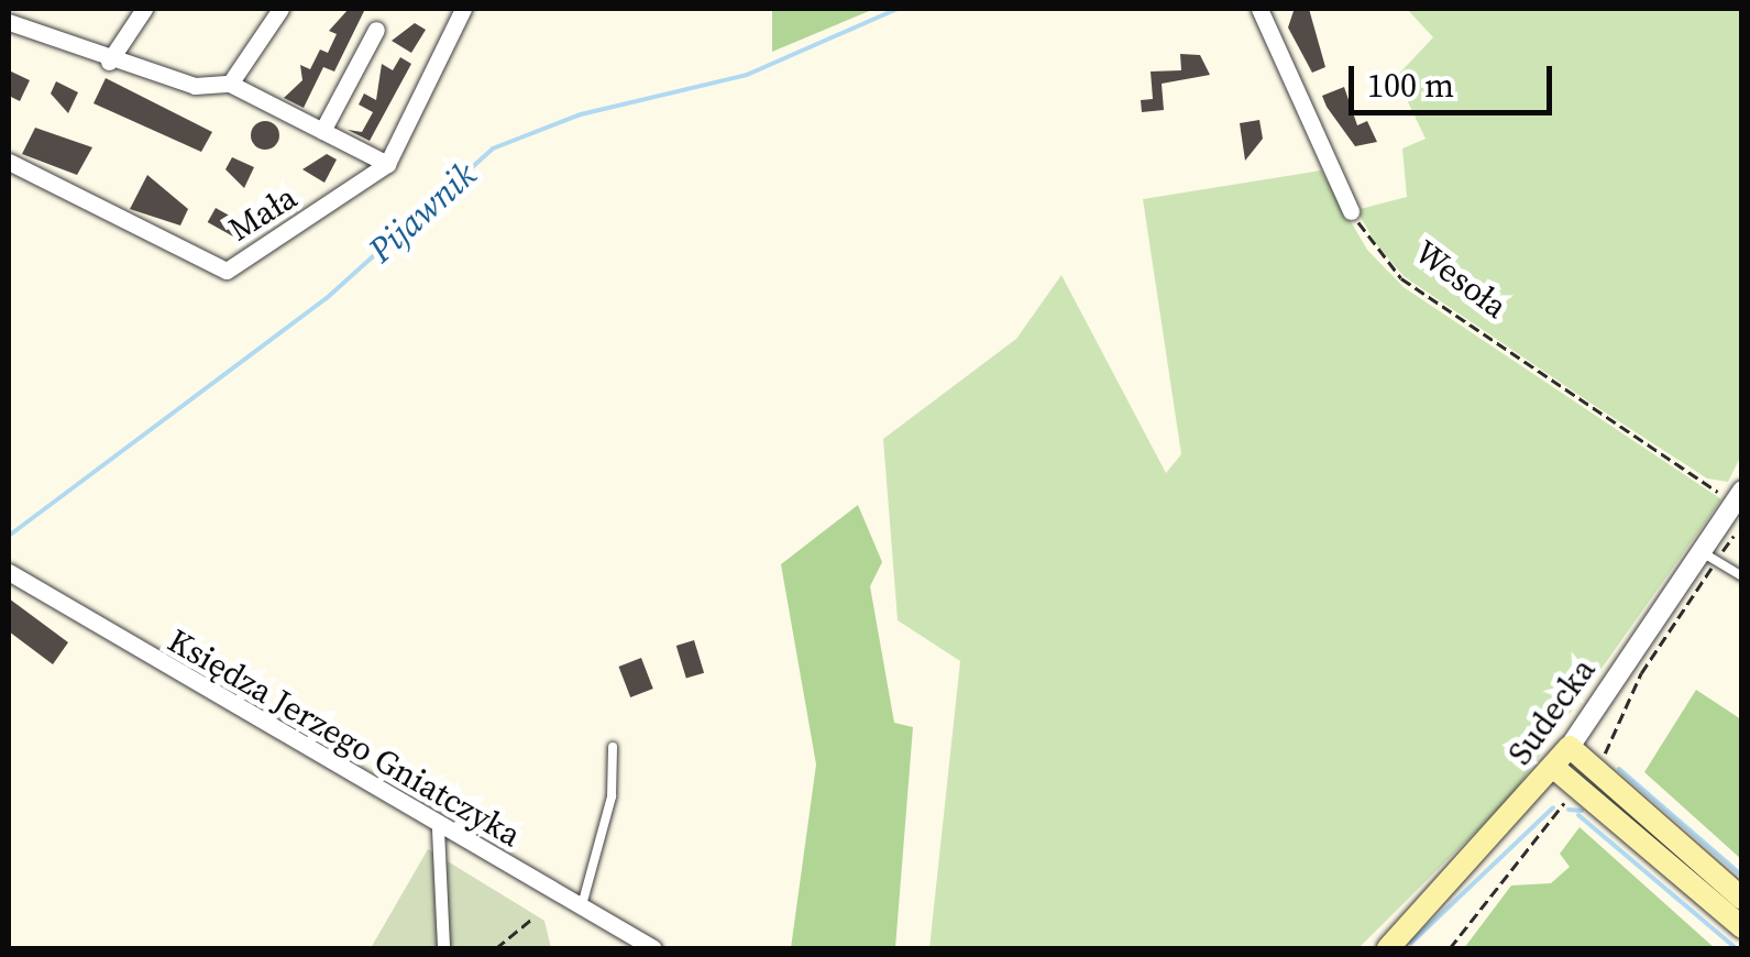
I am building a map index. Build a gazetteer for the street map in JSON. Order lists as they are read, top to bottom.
{
  "streets": {
    "main road": ["Sudecka"],
    "street": ["Mała", "Księdza Jerzego Gniatczyka"],
    "path": ["Wesoła"]
  },
  "crossings": [
    ["Wesoła", "Sudecka"]
  ],
  "water": ["Pijawnik"],
  "scale_bar": "100 m"
}
